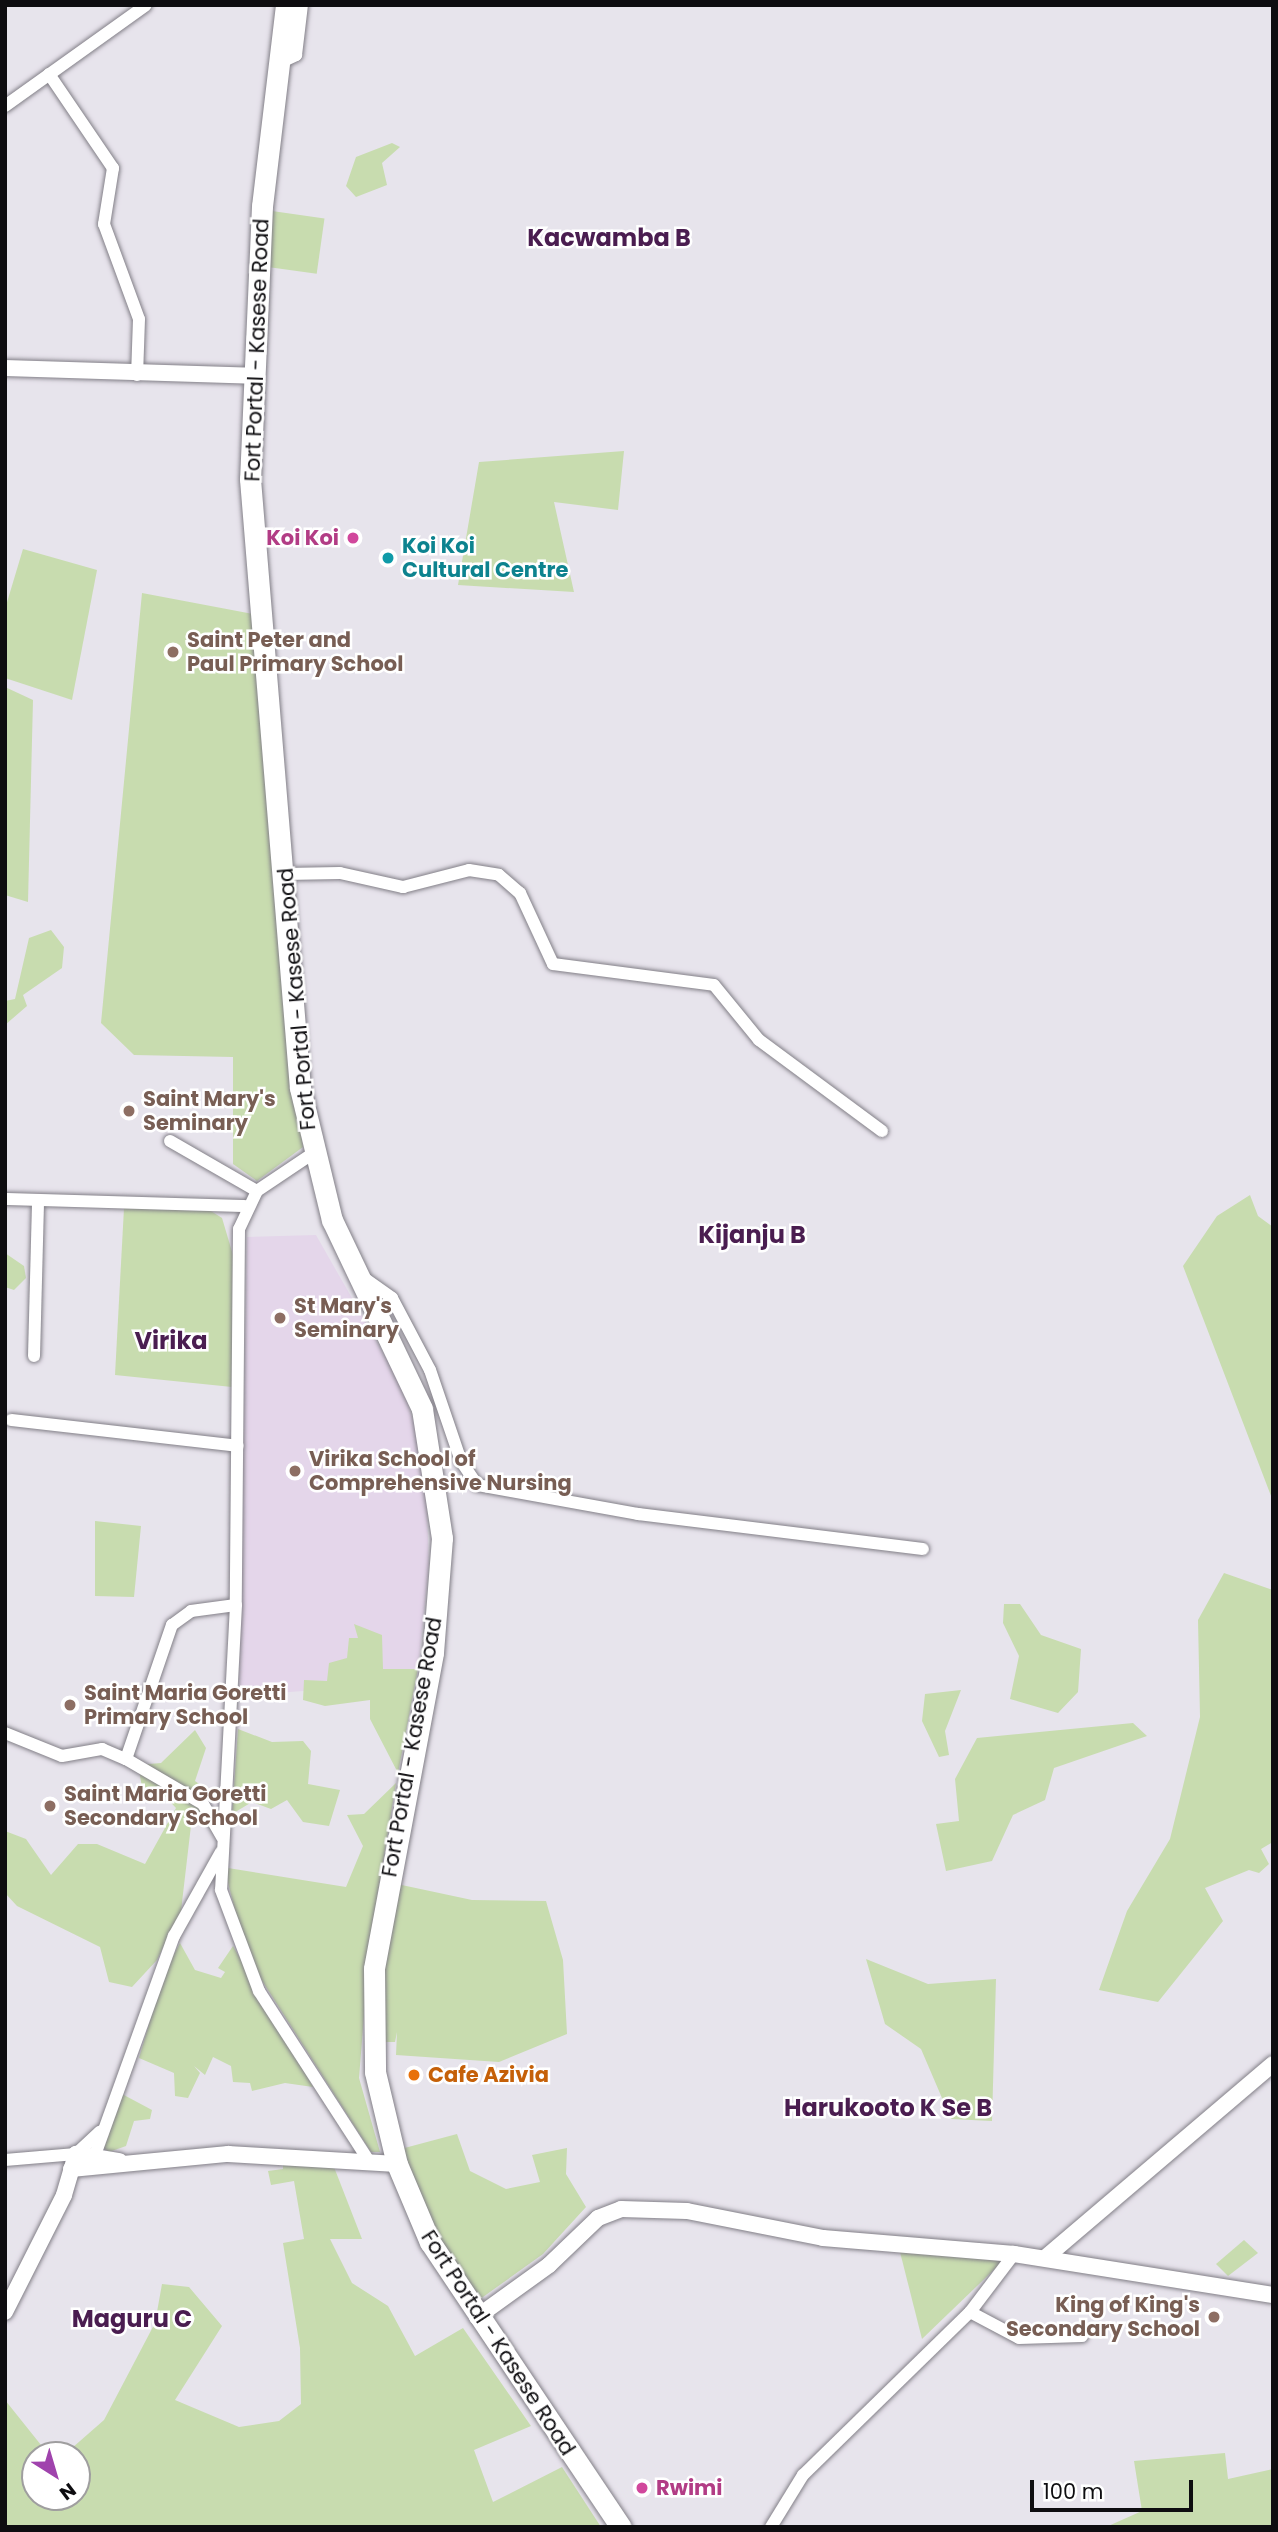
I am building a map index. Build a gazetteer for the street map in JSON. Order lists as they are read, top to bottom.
{
  "streets": {
    "highway": ["Fort Portal - Kasese Road"]
  },
  "districts": [
    "Kacwamba B",
    "Kijanju B",
    "Virika",
    "Harukooto K Se B",
    "Maguru C"
  ],
  "places": [
    "Koi Koi",
    "Koi Koi Cultural Centre",
    "Saint Peter and Paul Primary School",
    "Saint Mary's Seminary",
    "St Mary's Seminary",
    "Virika School of Comprehensive Nursing",
    "Saint Maria Goretti Primary School",
    "Saint Maria Goretti Secondary School",
    "Cafe Azivia",
    "King of King's Secondary School",
    "Rwimi"
  ],
  "scale_bar": "100 m",
  "north": "bottom right"
}
